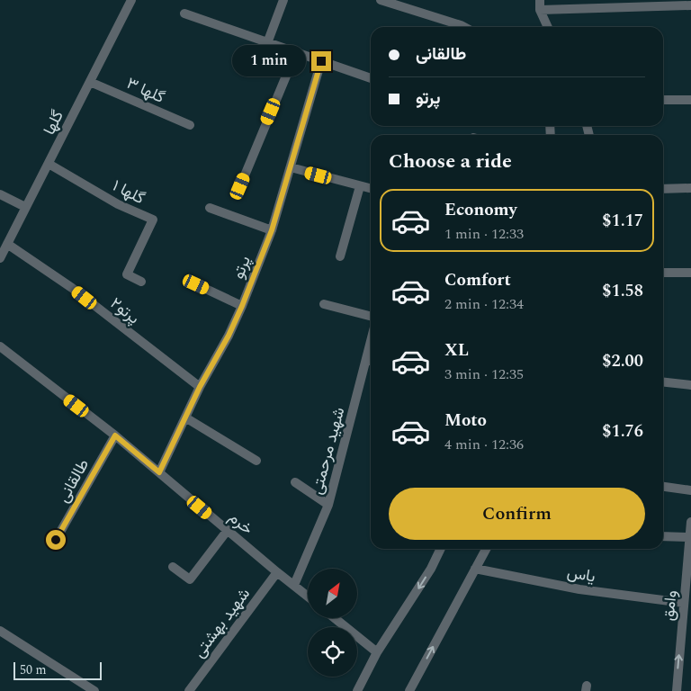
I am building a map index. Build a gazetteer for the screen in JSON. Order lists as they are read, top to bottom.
{
  "streets": {
    "street": [
      "گلها ۳",
      "گلها",
      "گلها ۱",
      "پرتو",
      "پرتو۲",
      "شهید مرحمتی",
      "طالقانی",
      "خرم",
      "یاس",
      "وامق",
      "شهید بهشتی"
    ]
  },
  "crossings": [
    ["گلها ۳", "گلها"],
    ["گلها", "گلها ۱"],
    ["گلها", "پرتو۲"],
    ["پرتو", "پرتو۲"],
    ["پرتو", "خرم"],
    ["شهید مرحمتی", "خرم"],
    ["طالقانی", "خرم"],
    ["خرم", "شهید بهشتی"],
    ["یاس", "وامق"]
  ],
  "one_way": ["وامق"],
  "scale_bar": "50 m",
  "north": "top right",
  "page": {
    "banner": ["طالقانی", "پرتو"],
    "bubble": "1 min",
    "heading": "Choose a ride",
    "list": [
      {
        "name": "Economy",
        "note": "1 min · 12:33",
        "value": "$1.17"
      },
      {
        "name": "Comfort",
        "note": "2 min · 12:34",
        "value": "$1.58"
      },
      {
        "name": "XL",
        "note": "3 min · 12:35",
        "value": "$2.00"
      },
      {
        "name": "Moto",
        "note": "4 min · 12:36",
        "value": "$1.76"
      }
    ],
    "buttons": "Confirm",
    "scale": "50 m"
  }
}
